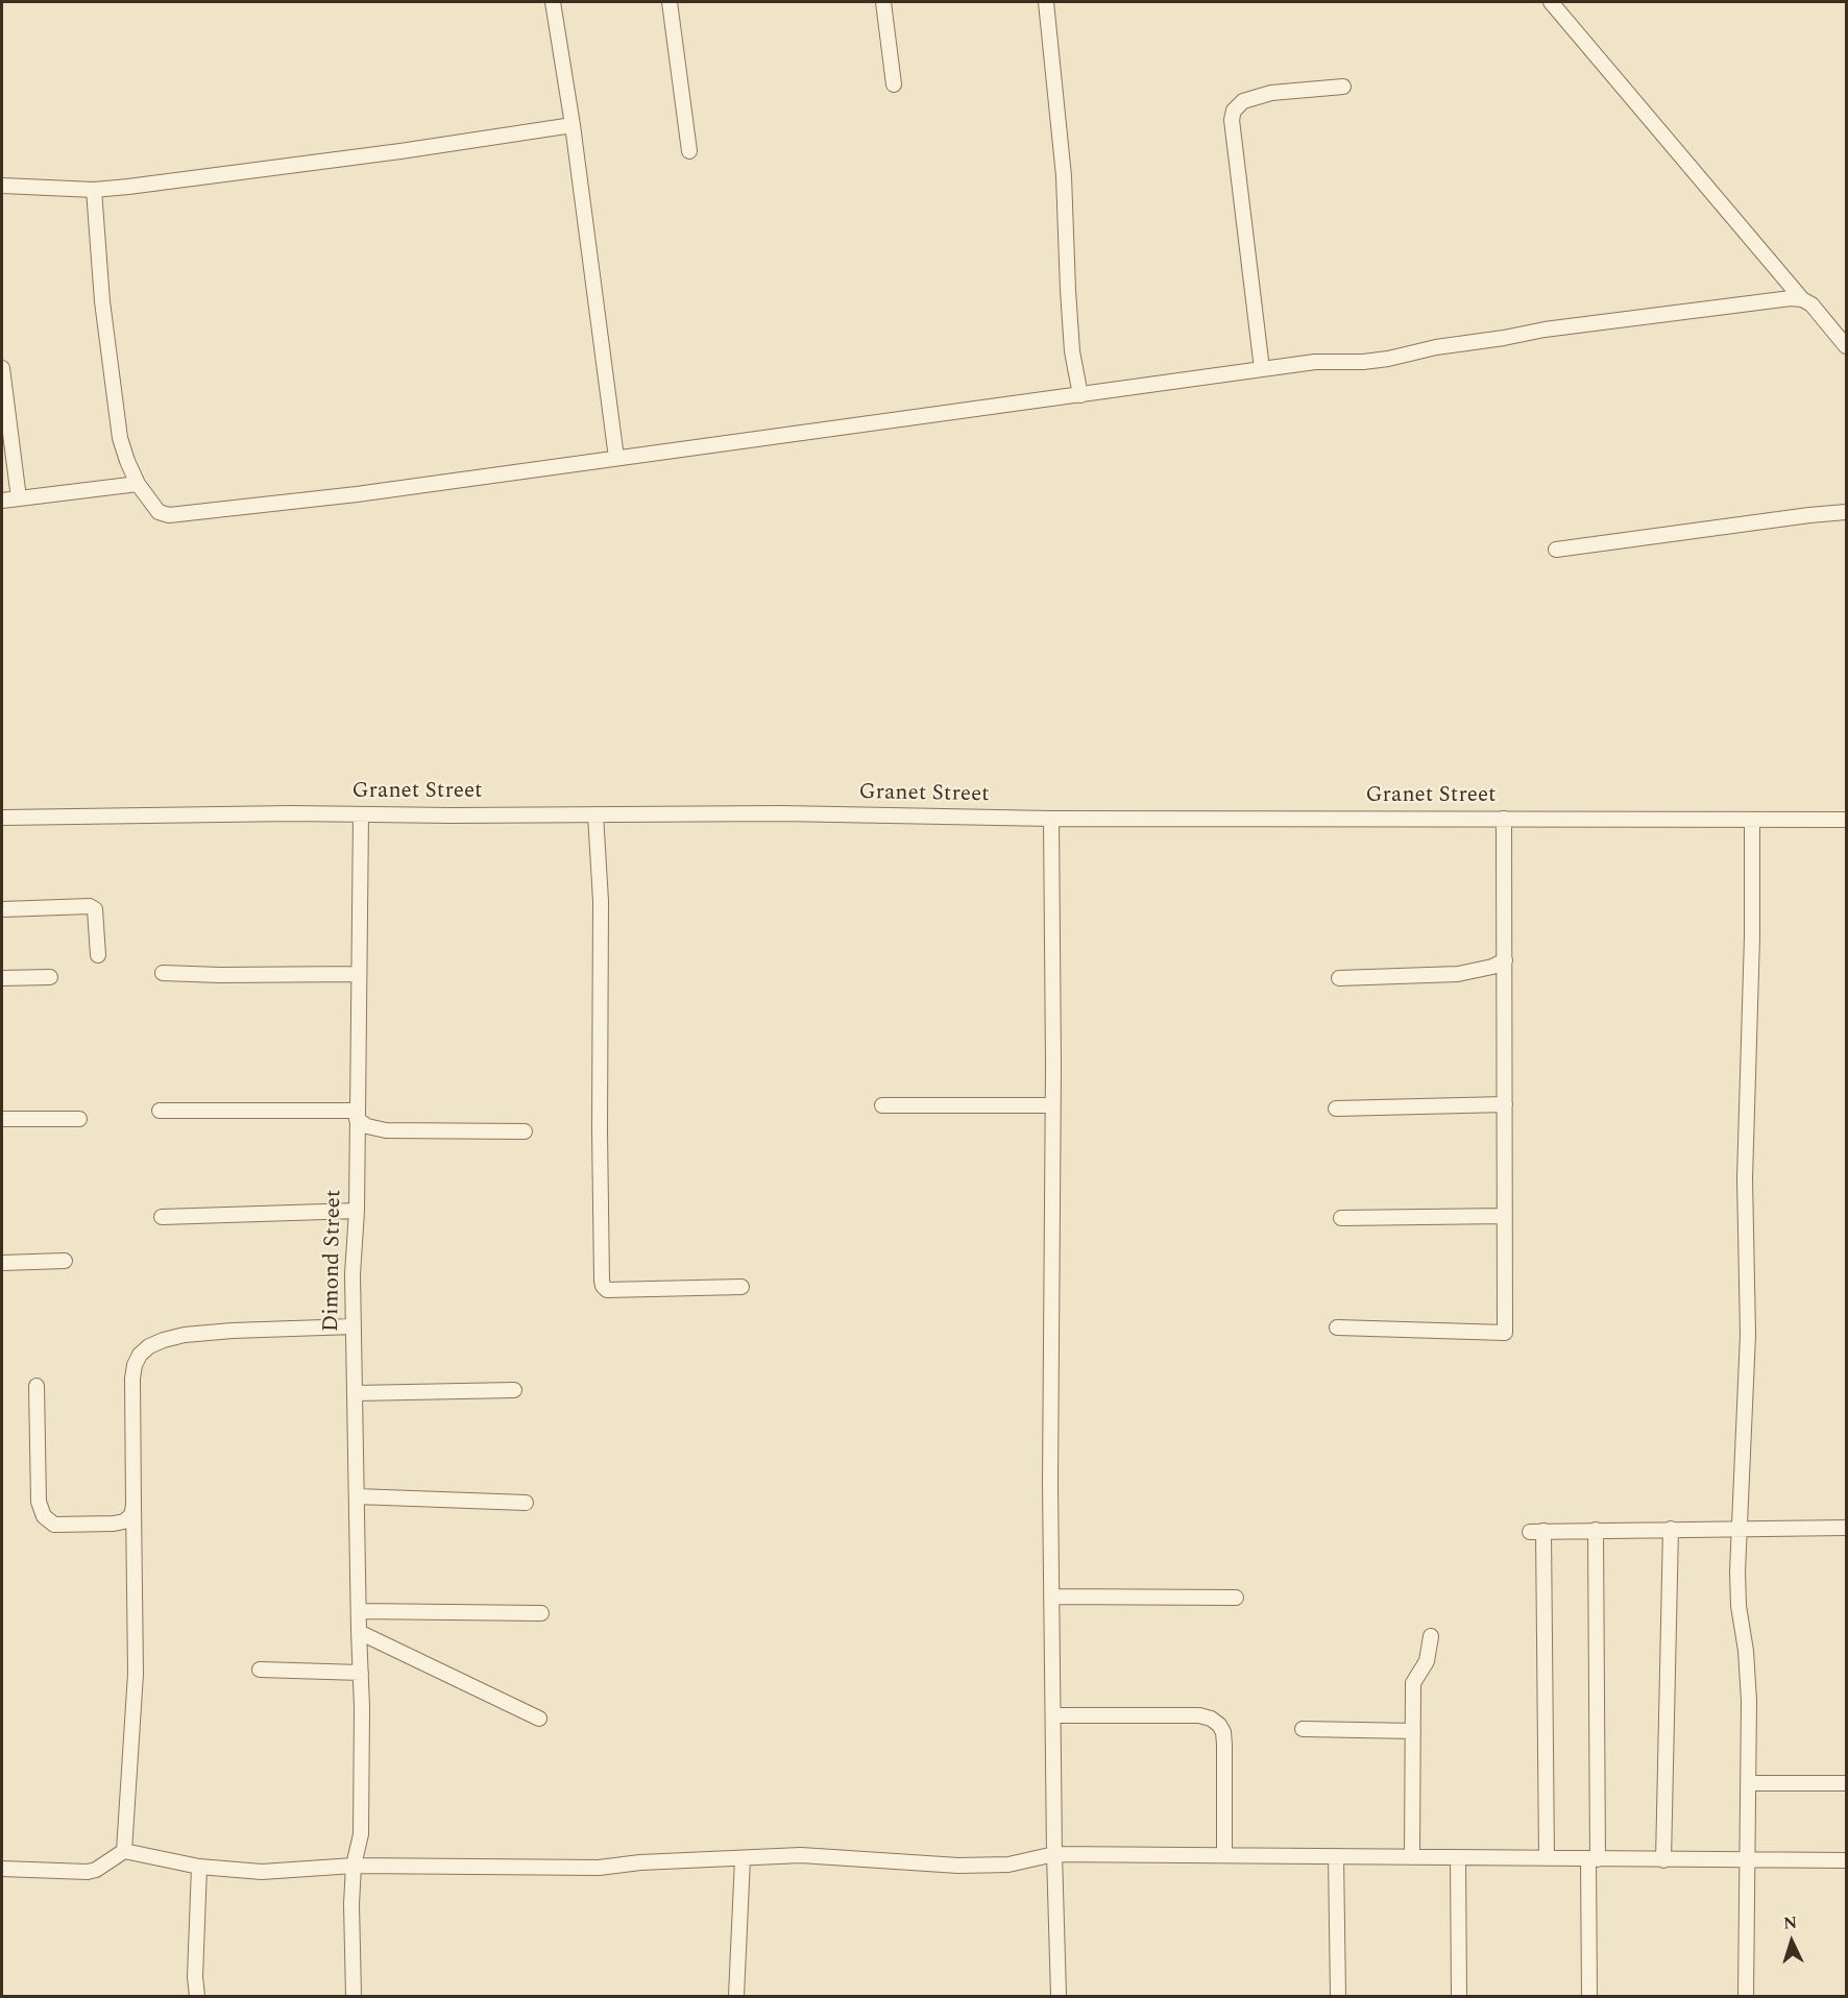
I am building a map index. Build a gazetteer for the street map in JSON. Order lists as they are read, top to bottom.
{
  "streets": {
    "street": ["Granet Street", "Dimond Street"]
  },
  "crossings": [
    ["Granet Street", "Dimond Street"]
  ],
  "north": "top"
}
